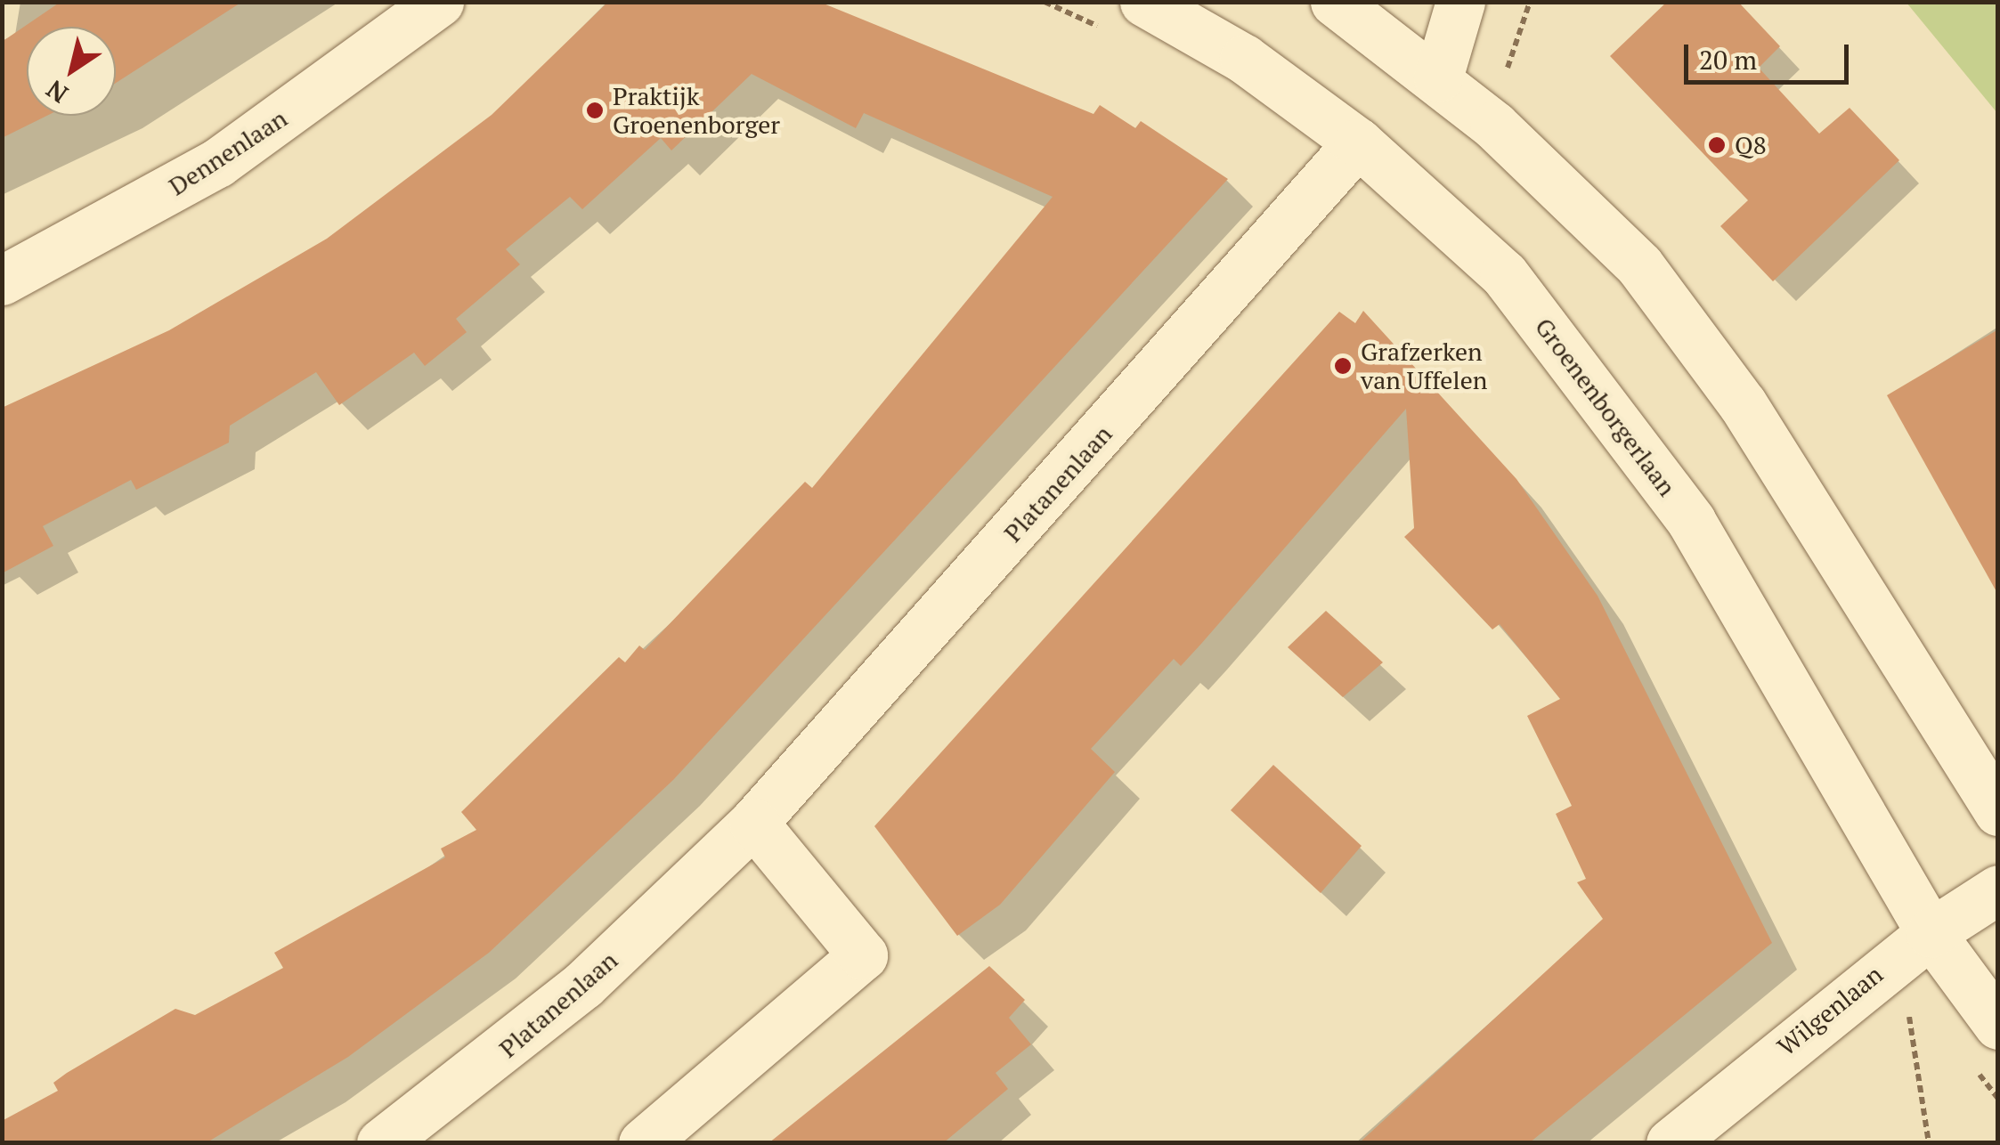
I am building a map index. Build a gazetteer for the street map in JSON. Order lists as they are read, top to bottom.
{
  "streets": {
    "street": [
      "Dennenlaan",
      "Groenenborgerlaan",
      "Platanenlaan",
      "Wilgenlaan"
    ]
  },
  "crossings": [
    ["Groenenborgerlaan", "Platanenlaan"],
    ["Groenenborgerlaan", "Wilgenlaan"]
  ],
  "places": ["Praktijk Groenenborger", "Q8", "Grafzerken van Uffelen"],
  "scale_bar": "20 m",
  "north": "bottom left"
}
